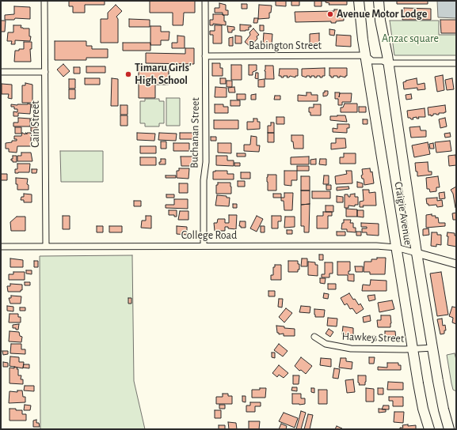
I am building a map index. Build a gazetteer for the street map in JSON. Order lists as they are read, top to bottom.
{
  "streets": {
    "highway": ["Craigie Avenue"],
    "street": [
      "Babington Street",
      "Cain Street",
      "Buchanan Street",
      "College Road",
      "Hawkey Street"
    ]
  },
  "crossings": [
    ["Babington Street", "Buchanan Street"],
    ["Babington Street", "Craigie Avenue"],
    ["Cain Street", "College Road"],
    ["Buchanan Street", "College Road"],
    ["Craigie Avenue", "College Road"],
    ["Craigie Avenue", "Hawkey Street"]
  ],
  "parks": ["Anzac square"],
  "places": ["Avenue Motor Lodge", "Timaru Girls' High School"]
}
